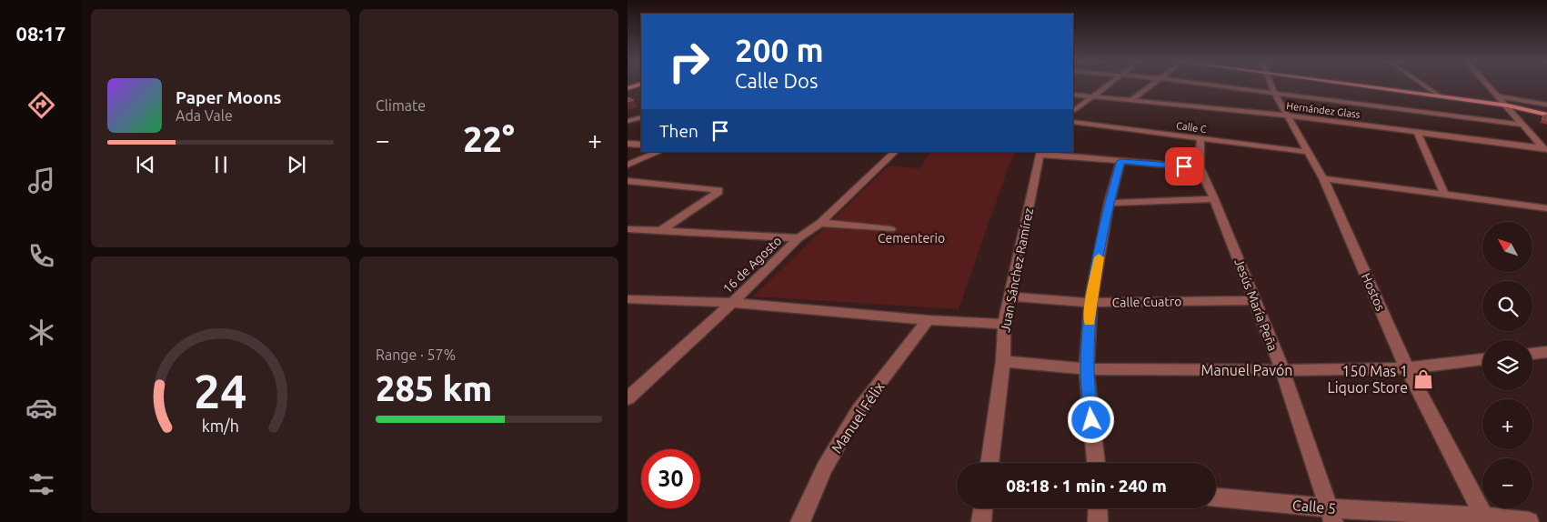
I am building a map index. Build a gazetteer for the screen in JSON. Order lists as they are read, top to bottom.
{
  "streets": {
    "street": [
      "Hernández Glass",
      "Calle C",
      "16 de Agosto",
      "Juan Sánchez Ramírez",
      "Hostos",
      "Calle Cuatro",
      "Jesús María Peña",
      "Manuel Pavón",
      "Manuel Félix",
      "Calle 5"
    ]
  },
  "crossings": [
    ["Hernández Glass", "Hostos"],
    ["Calle C", "Hostos"],
    ["Calle C", "Jesús María Peña"],
    ["Juan Sánchez Ramírez", "Calle Cuatro"],
    ["Juan Sánchez Ramírez", "Manuel Pavón"],
    ["Hostos", "Manuel Pavón"],
    ["Hostos", "Calle 5"],
    ["Calle Cuatro", "Jesús María Peña"],
    ["Jesús María Peña", "Manuel Pavón"],
    ["Jesús María Peña", "Calle 5"]
  ],
  "parks": ["Cementerio"],
  "places": {
    "shop": ["150 Mas 1 Liquor Store"]
  },
  "north": "top left",
  "page": {
    "tabs": "08:17",
    "tile": [
      "Climate",
      ["Range · 57%", "285 km"]
    ],
    "turn": ["200 m", "Calle Dos"],
    "song": ["Paper Moons", "Ada Vale"],
    "then": "Then",
    "heat": ["−", "22°", "+"],
    "map_buttons": ["+", "−"],
    "limit": "30",
    "trip": "08:18 · 1 min · 240 m",
    "gauge": ["24", "km/h"]
  }
}
